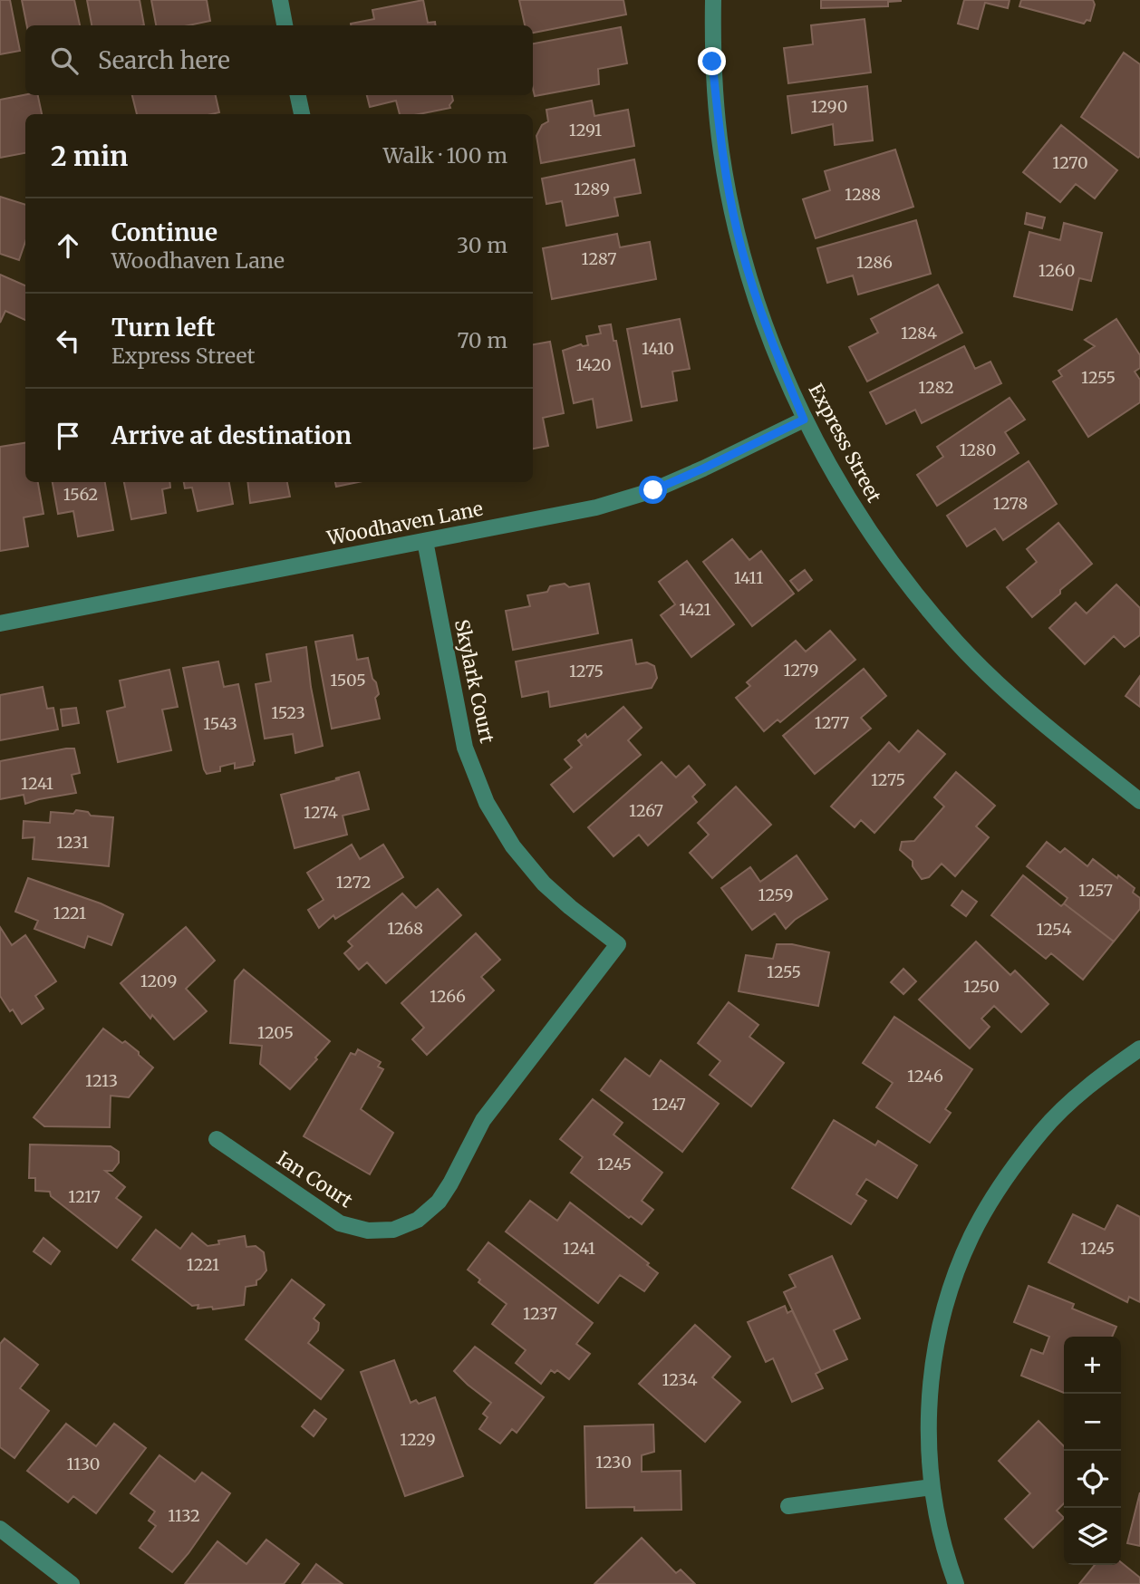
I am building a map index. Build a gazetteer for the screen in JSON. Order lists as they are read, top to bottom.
{
  "streets": {
    "street": [
      "Express Street",
      "Woodhaven Lane",
      "Skylark Court",
      "Ian Court"
    ]
  },
  "crossings": [
    ["Express Street", "Woodhaven Lane"],
    ["Woodhaven Lane", "Skylark Court"],
    ["Skylark Court", "Ian Court"]
  ],
  "house_numbers": [
    "1290",
    "1291",
    "1270",
    "1289",
    "1288",
    "1287",
    "1286",
    "1260",
    "1284",
    "1410",
    "1420",
    "1255",
    "1282",
    "1280",
    "1562",
    "1278",
    "1411",
    "1421",
    "1279",
    "1275",
    "1505",
    "1523",
    "1277",
    "1543",
    "1275",
    "1241",
    "1267",
    "1274",
    "1231",
    "1272",
    "1257",
    "1259",
    "1221",
    "1268",
    "1254",
    "1255",
    "1209",
    "1250",
    "1266",
    "1205",
    "1246",
    "1213",
    "1247",
    "1245",
    "1217",
    "1241",
    "1245",
    "1221",
    "1237",
    "1234",
    "1229",
    "1230",
    "1130",
    "1132"
  ],
  "page": {
    "search": "Search here",
    "heading": ["2 min", "Walk · 100 m"],
    "list": [
      ["Continue", "Woodhaven Lane", "30 m"],
      ["Turn left", "Express Street", "70 m"],
      "Arrive at destination"
    ],
    "map_buttons": ["+", "−"]
  }
}
